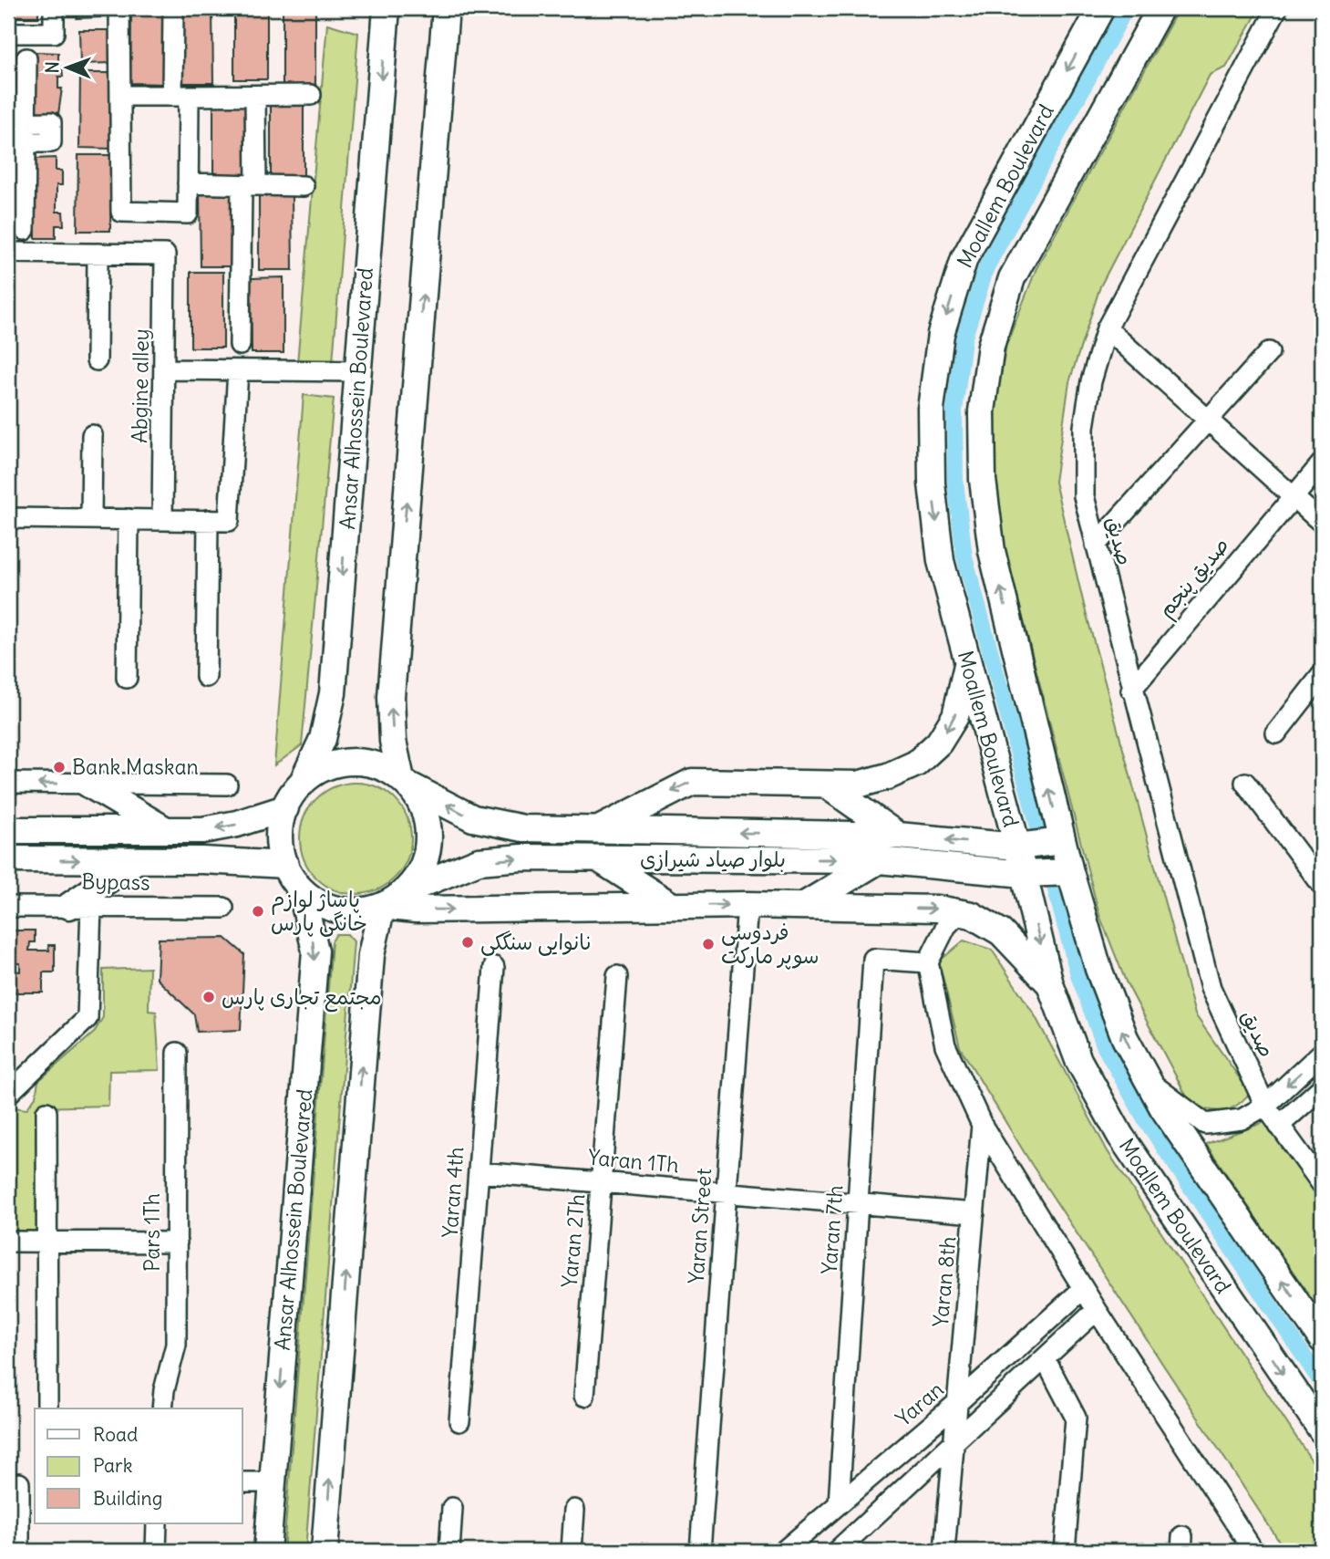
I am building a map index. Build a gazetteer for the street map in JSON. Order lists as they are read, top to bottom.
{
  "streets": {
    "main road": ["Moallem Boulevard", "Ansar Alhossein Boulevared", "بلوار صیاد شیرازی"],
    "street": [
      "Abgine alley",
      "صدیق",
      "صدیق پنجم",
      "Bypass",
      "Yaran 1Th",
      "Yaran 4th",
      "Yaran Street",
      "Yaran 7th",
      "Pars 1Th",
      "Yaran 2Th",
      "Yaran 8th",
      "Yaran"
    ]
  },
  "crossings": [
    ["Moallem Boulevard", "بلوار صیاد شیرازی"],
    ["Ansar Alhossein Boulevared", "بلوار صیاد شیرازی"],
    ["صدیق", "صدیق پنجم"],
    ["Yaran 1Th", "Yaran 4th"],
    ["Yaran 1Th", "Yaran Street"],
    ["Yaran 1Th", "Yaran 7th"],
    ["Yaran 1Th", "Yaran 2Th"],
    ["Yaran 1Th", "Yaran 8th"],
    ["Yaran 7th", "Yaran"],
    ["Yaran 8th", "Yaran"]
  ],
  "places": [
    "Bank Maskan",
    "پاساژ لوازم خانگی پارس",
    "نانوایی سنگکی",
    "فردوسی سوپر مارکت",
    "مجتمع تجاری پارس"
  ],
  "legend": ["Road", "Park", "Building"],
  "north": "left"
}
